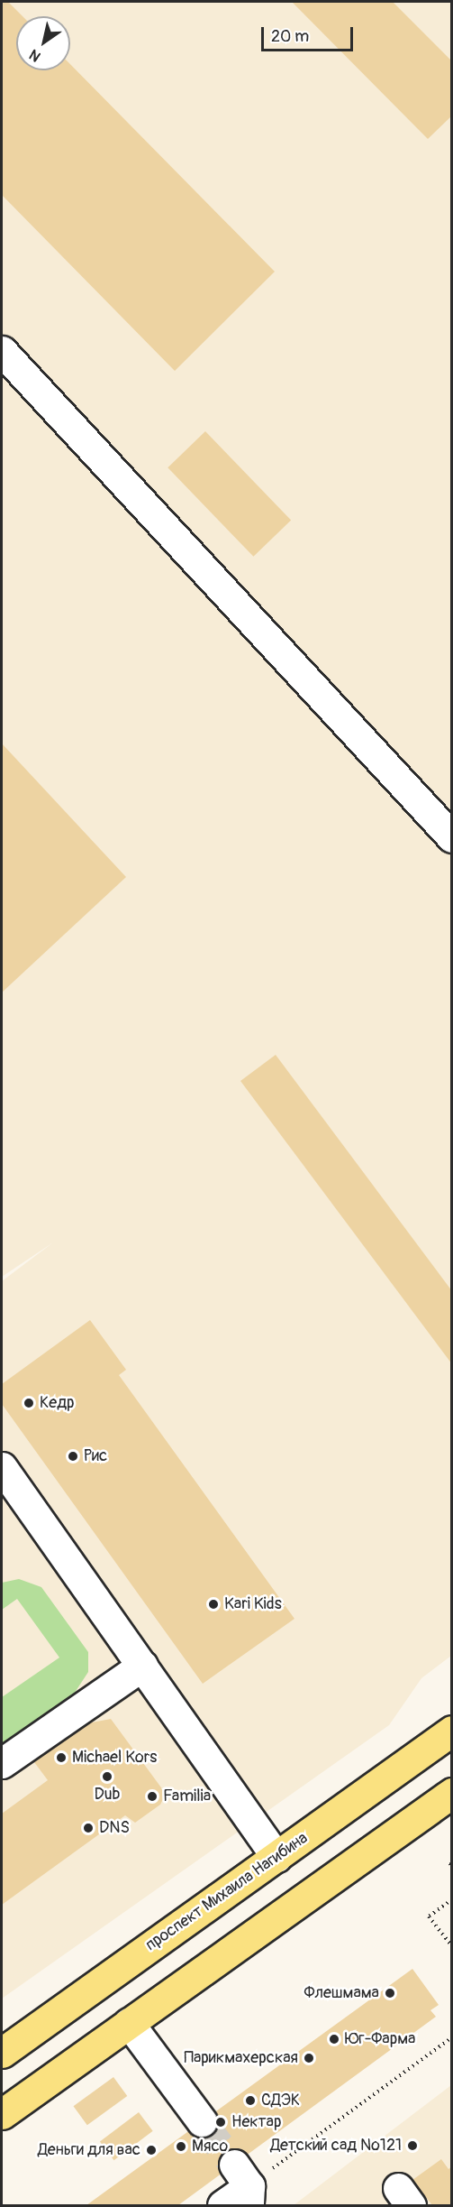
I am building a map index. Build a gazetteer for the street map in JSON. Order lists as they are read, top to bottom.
{
  "streets": {
    "main road": ["проспект Михаила Нагибина"]
  },
  "places": [
    "Кедр",
    "Рис",
    "Kari Kids",
    "Michael Kors",
    "Dub",
    "Familia",
    "DNS",
    "Флешмама",
    "Юг-Фарма",
    "Парикмахерская",
    "СДЭК",
    "Нектар",
    "Детский сад №121",
    "Мясо",
    "Деньги для вас"
  ],
  "scale_bar": "20 m",
  "north": "bottom left"
}
